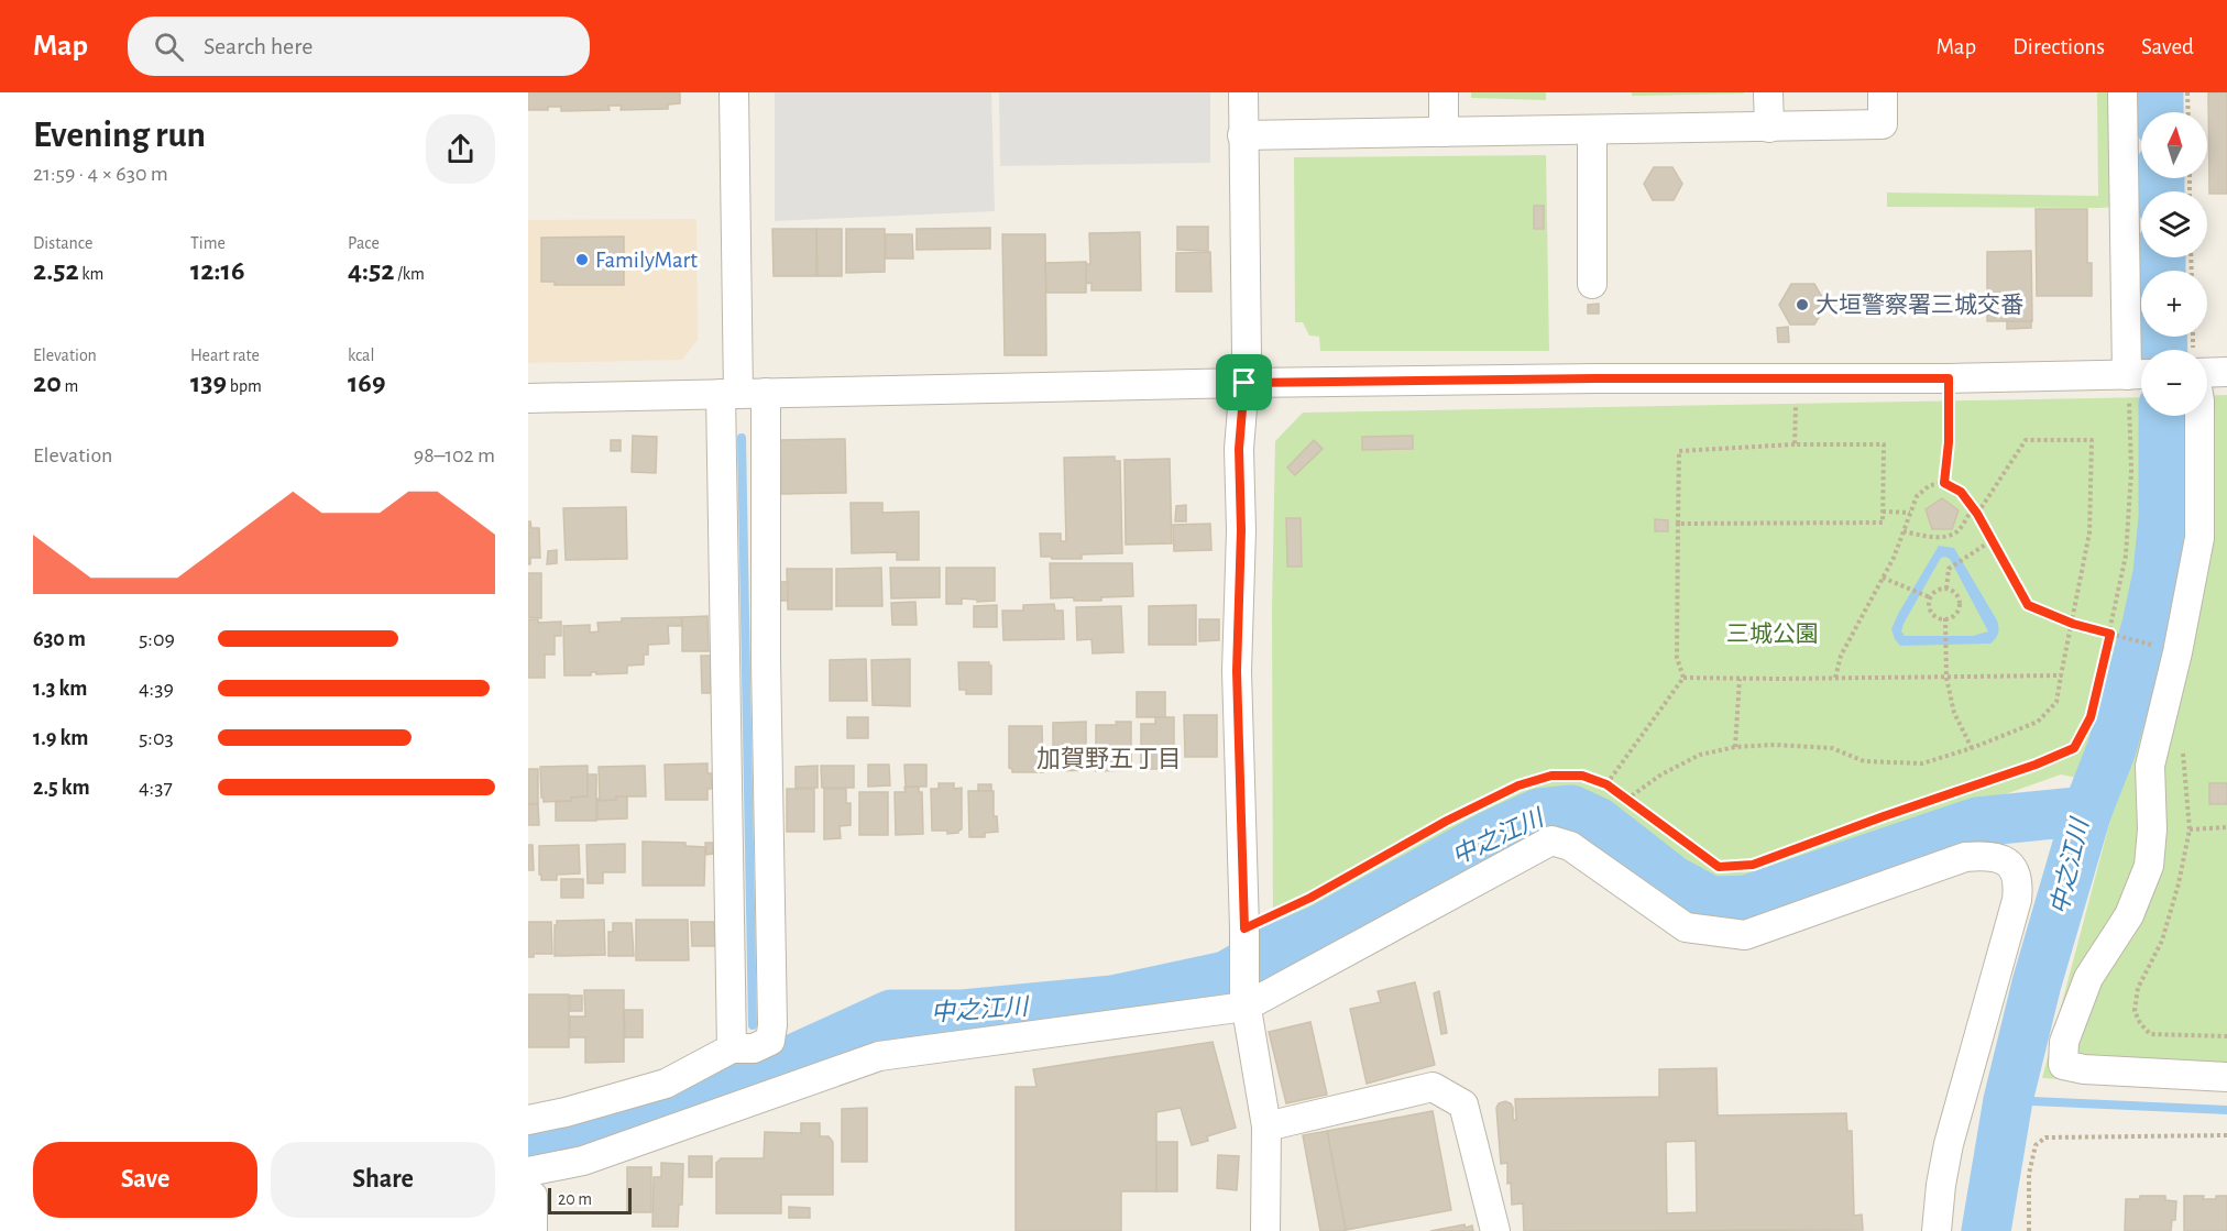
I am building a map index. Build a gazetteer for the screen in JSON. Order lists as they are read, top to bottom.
{
  "districts": ["加賀野五丁目"],
  "water": ["中之江川"],
  "parks": ["三城公園"],
  "places": ["FamilyMart", "大垣警察署三城交番"],
  "scale_bar": "20 m",
  "north": "top",
  "page": {
    "header": "Map",
    "search": "Search here",
    "nav": ["Map", "Directions", "Saved"],
    "heading": ["Evening run", "21:59 · 4 × 630 m"],
    "map_buttons": ["+", "−"],
    "stats": [
      ["Distance", "2.52 km"],
      ["Time", "12:16"],
      ["Pace", "4:52 /km"],
      ["Elevation", "20 m"],
      ["Heart rate", "139 bpm"],
      ["kcal", "169"]
    ],
    "chart": ["Elevation", "98–102 m"],
    "list": [
      {
        "name": "630 m",
        "note": "5:09"
      },
      {
        "name": "1.3 km",
        "note": "4:39"
      },
      {
        "name": "1.9 km",
        "note": "5:03"
      },
      {
        "name": "2.5 km",
        "note": "4:37"
      }
    ],
    "buttons": ["Save", "Share"],
    "scale": "20 m"
  }
}
